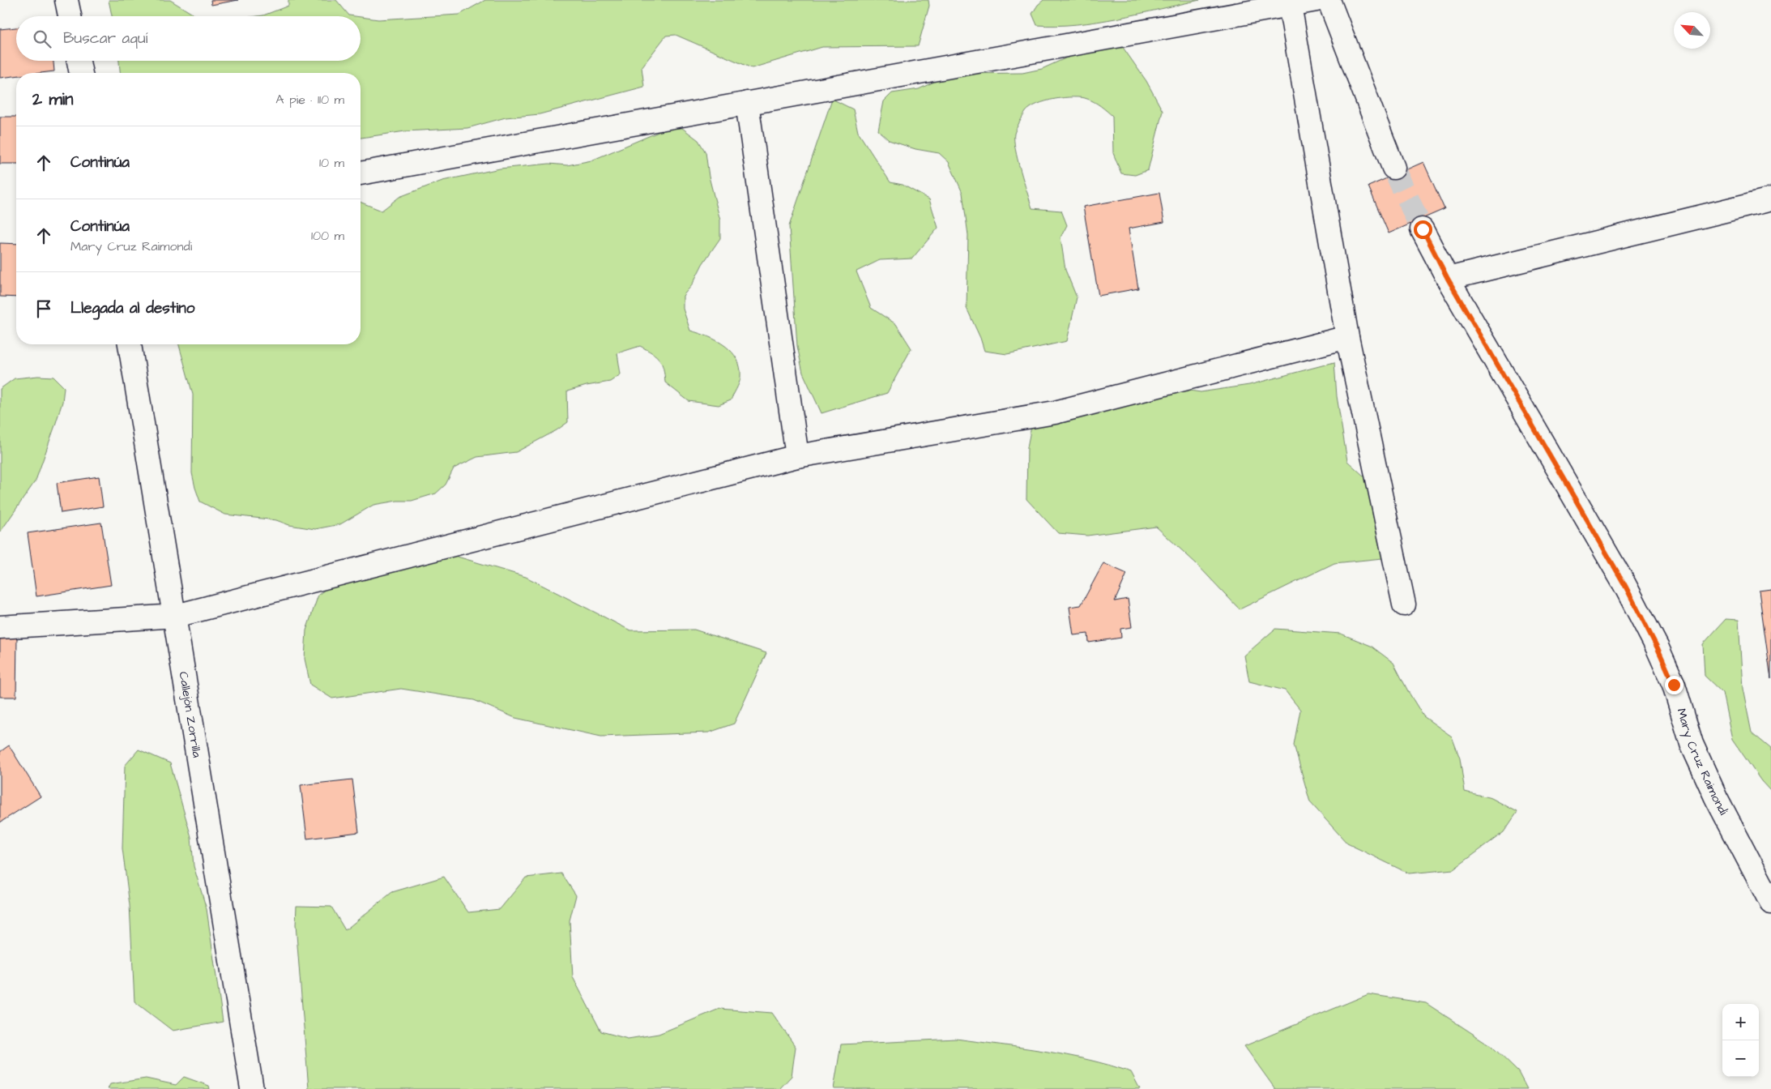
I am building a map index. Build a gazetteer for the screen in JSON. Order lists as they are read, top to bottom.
{
  "streets": {
    "street": ["Callejón Zorrilla", "Mary Cruz Raimondi"]
  },
  "north": "top left",
  "page": {
    "search": "Buscar aquí",
    "heading": ["2 min", "A pie · 110 m"],
    "list": [
      ["Continúa", "10 m"],
      ["Continúa", "Mary Cruz Raimondi", "100 m"],
      "Llegada al destino"
    ],
    "map_buttons": ["+", "−"]
  }
}
